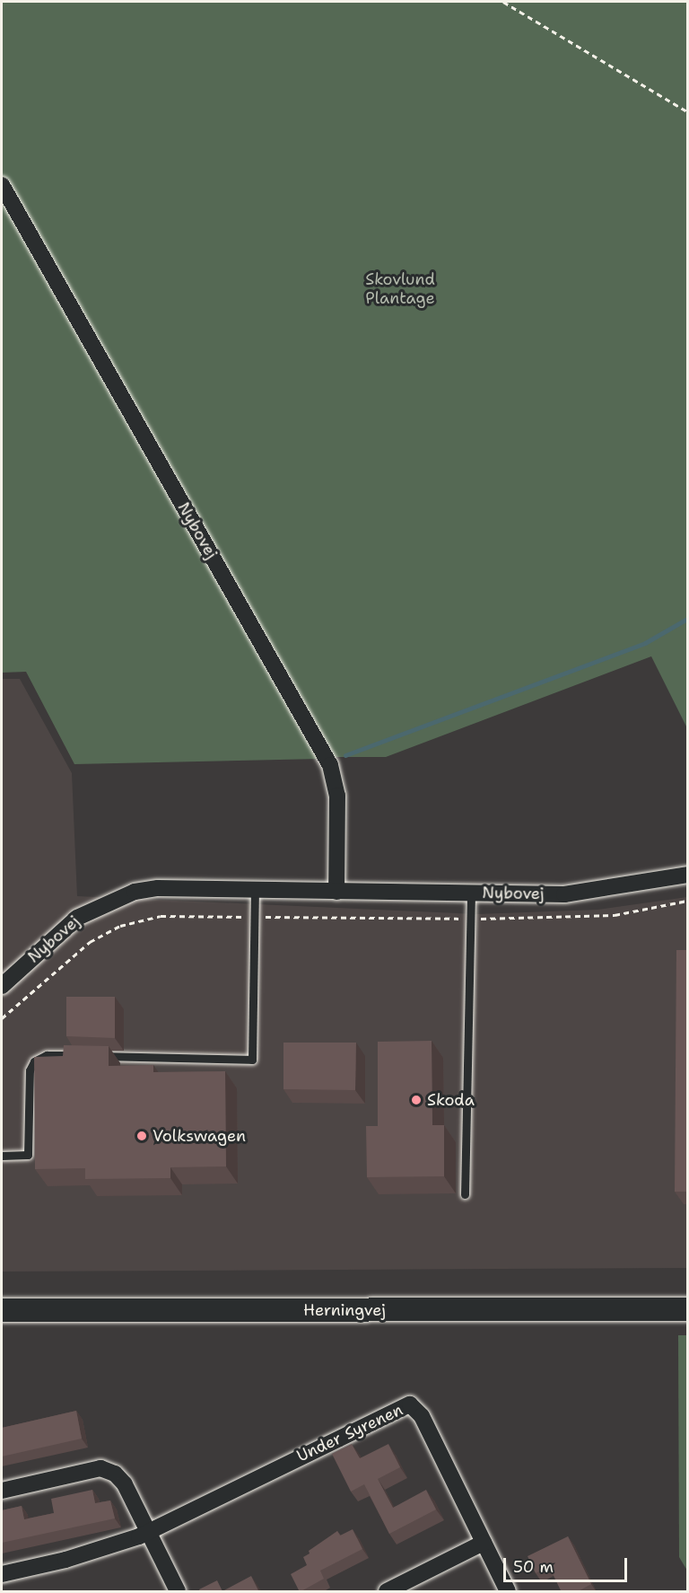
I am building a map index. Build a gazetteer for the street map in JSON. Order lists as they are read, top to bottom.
{
  "streets": {
    "main road": ["Herningvej"],
    "street": ["Nybovej", "Under Syrenen"]
  },
  "parks": ["Skovlund Plantage"],
  "places": ["Skoda", "Volkswagen"],
  "scale_bar": "50 m"
}
